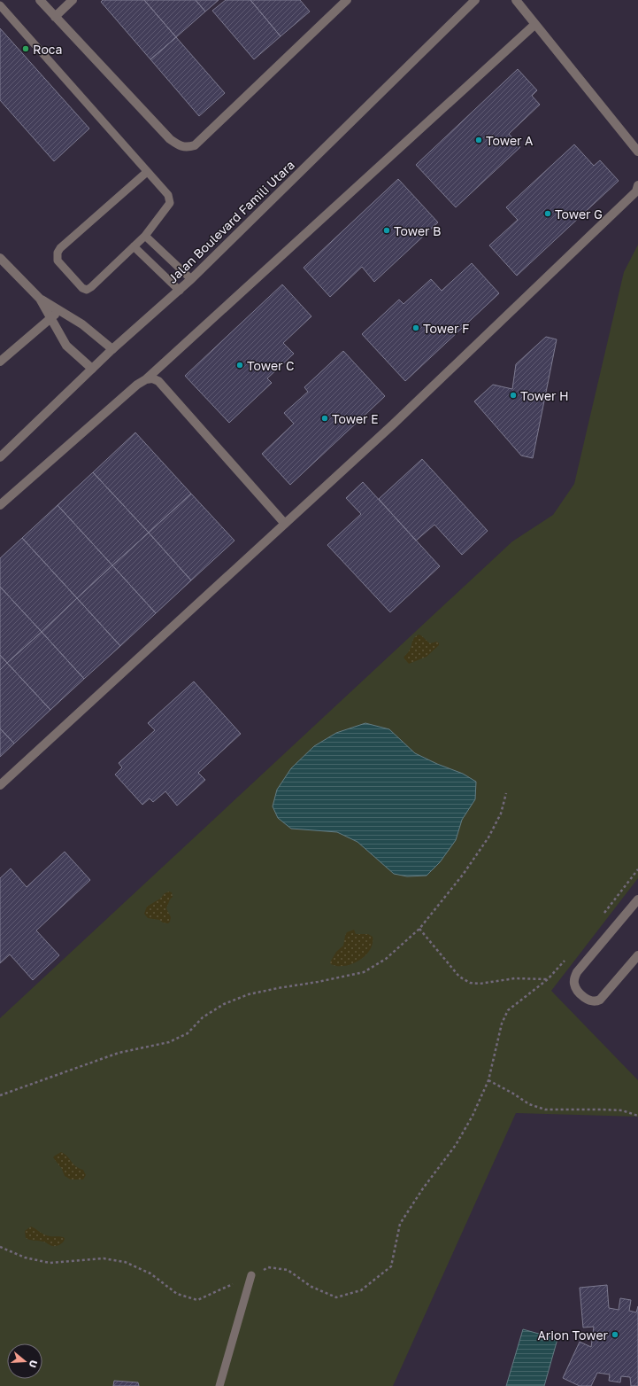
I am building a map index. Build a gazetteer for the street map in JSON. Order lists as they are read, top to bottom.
{
  "streets": {
    "street": ["Jalan Boulevard Famili Utara"]
  },
  "places": [
    "Roca",
    "Tower A",
    "Tower G",
    "Tower B",
    "Tower F",
    "Tower C",
    "Tower H",
    "Tower E",
    "Arion Tower"
  ],
  "north": "right"
}
